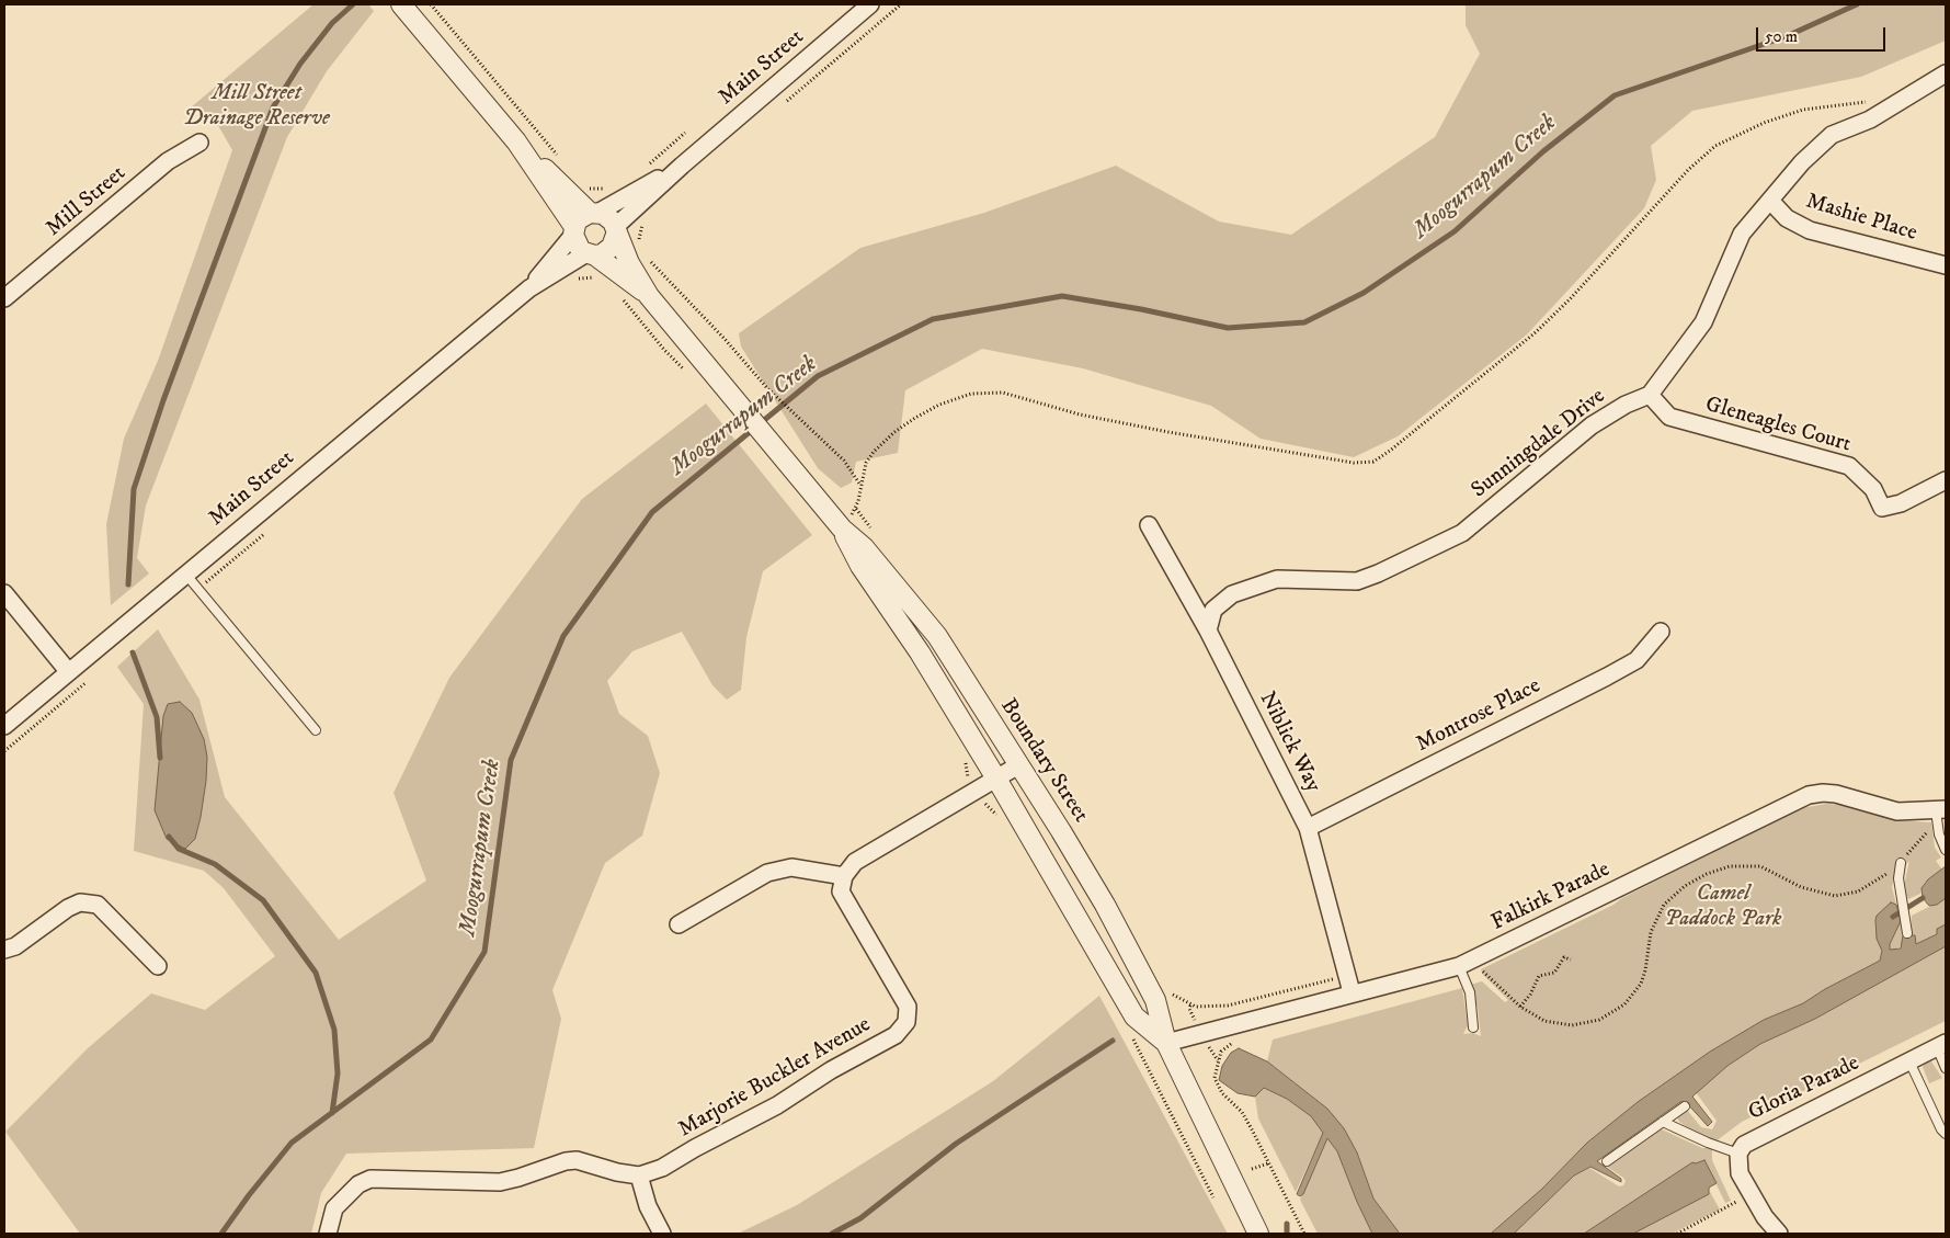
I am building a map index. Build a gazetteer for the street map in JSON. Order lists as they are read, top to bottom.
{
  "streets": {
    "street": [
      "Main Street",
      "Mill Street",
      "Mashie Place",
      "Gleneagles Court",
      "Sunningdale Drive",
      "Montrose Place",
      "Niblick Way",
      "Boundary Street",
      "Falkirk Parade",
      "Marjorie Buckler Avenue",
      "Gloria Parade"
    ]
  },
  "crossings": [
    ["Main Street", "Boundary Street"],
    ["Gleneagles Court", "Sunningdale Drive"],
    ["Sunningdale Drive", "Niblick Way"],
    ["Montrose Place", "Niblick Way"],
    ["Niblick Way", "Falkirk Parade"],
    ["Boundary Street", "Falkirk Parade"]
  ],
  "water": ["Moogurrapum Creek"],
  "parks": ["Mill Street Drainage Reserve", "Camel Paddock Park"],
  "scale_bar": "50 m"
}
